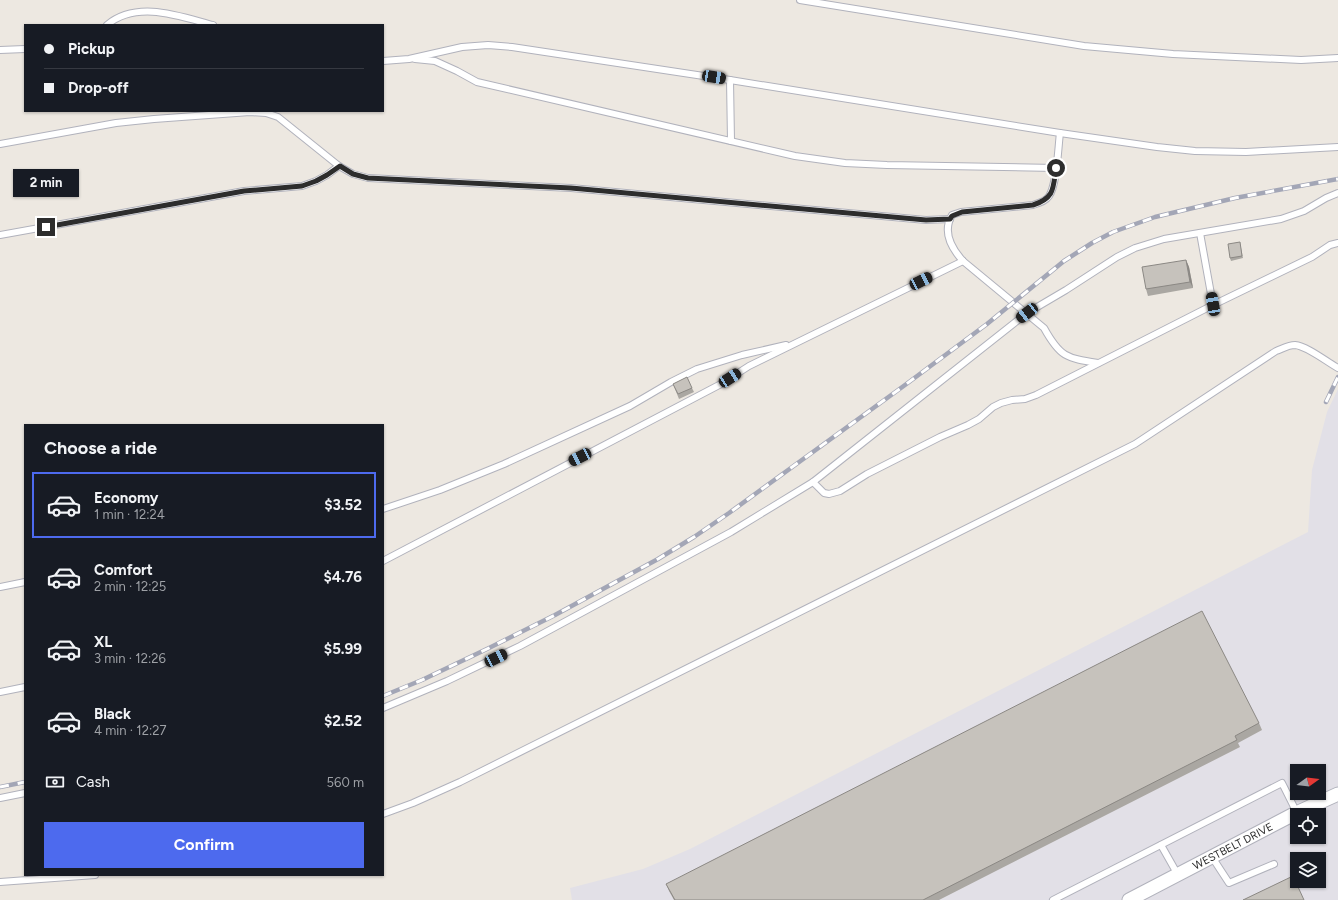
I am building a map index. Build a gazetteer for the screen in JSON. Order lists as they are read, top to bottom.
{
  "streets": {
    "street": ["WESTBELT DRIVE"]
  },
  "north": "right",
  "page": {
    "banner": ["Pickup", "Drop-off"],
    "bubble": "2 min",
    "heading": "Choose a ride",
    "list": [
      {
        "name": "Economy",
        "note": "1 min · 12:24",
        "value": "$3.52"
      },
      {
        "name": "Comfort",
        "note": "2 min · 12:25",
        "value": "$4.76"
      },
      {
        "name": "XL",
        "note": "3 min · 12:26",
        "value": "$5.99"
      },
      {
        "name": "Black",
        "note": "4 min · 12:27",
        "value": "$2.52"
      }
    ],
    "pay": ["Cash", "560 m"],
    "buttons": "Confirm"
  }
}
